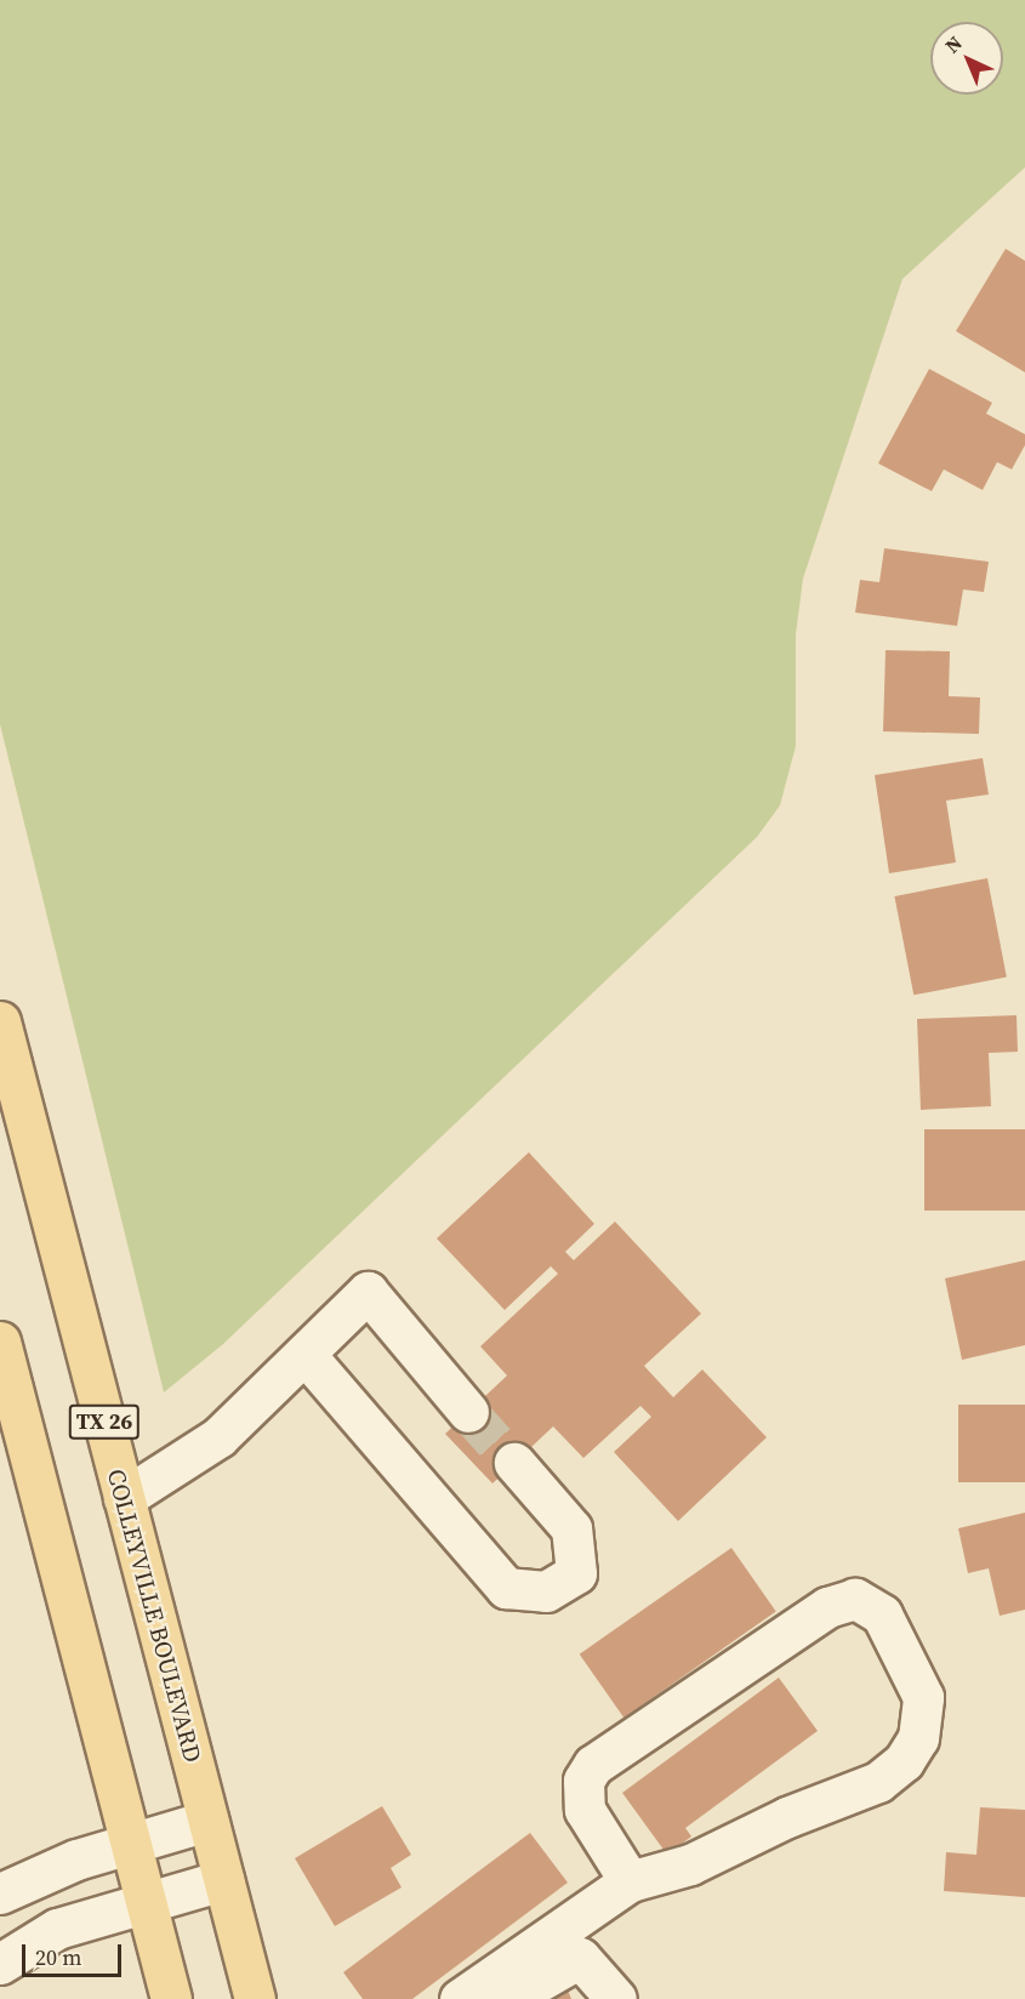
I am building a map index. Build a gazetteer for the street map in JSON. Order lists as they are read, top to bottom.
{
  "streets": {
    "main road": ["TX 26", "COLLEYVILLE BOULEVARD"]
  },
  "scale_bar": "20 m",
  "north": "top left"
}
